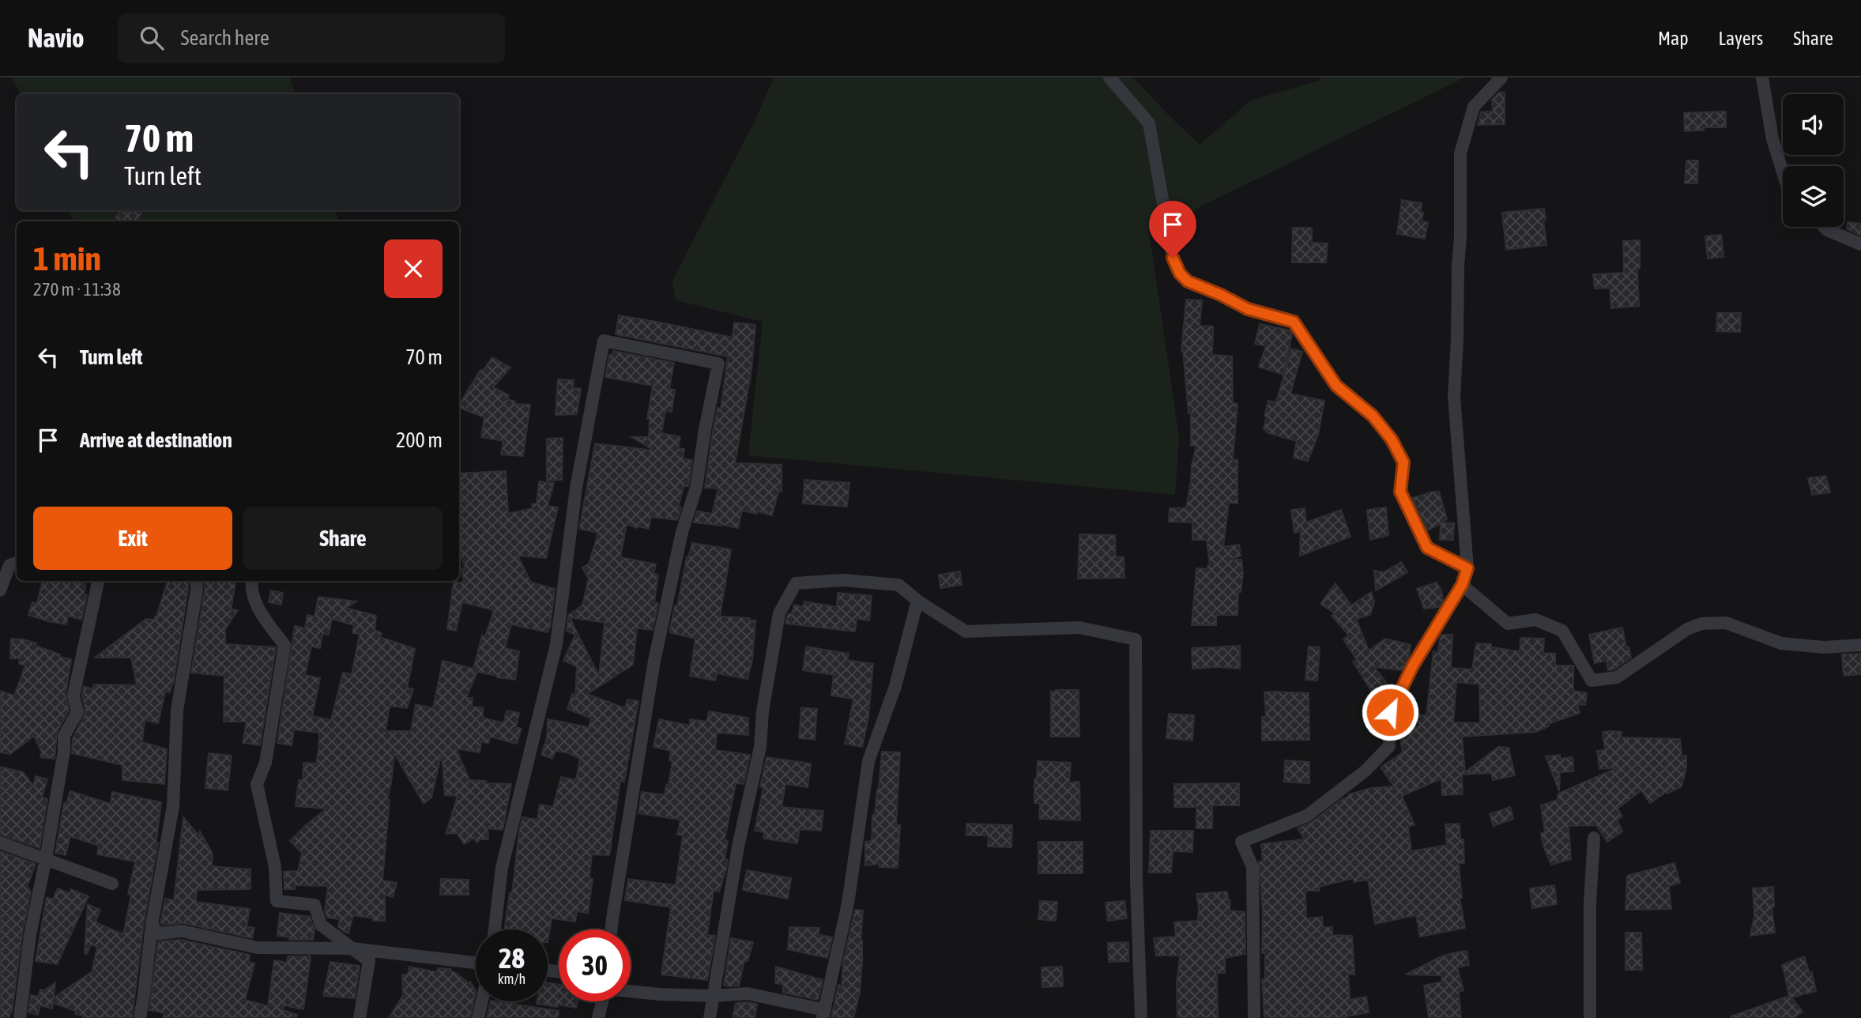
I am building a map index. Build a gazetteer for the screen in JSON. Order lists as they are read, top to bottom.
{
  "page": {
    "header": "Navio",
    "search": "Search here",
    "nav": ["Map", "Layers", "Share"],
    "turn": ["70 m", "Turn left"],
    "heading": ["1 min", "270 m · 11:38"],
    "list": [
      {
        "name": "Turn left",
        "value": "70 m"
      },
      {
        "name": "Arrive at destination",
        "value": "200 m"
      }
    ],
    "buttons": ["Exit", "Share"],
    "speed": "28 km/h",
    "limit": "30"
  }
}
